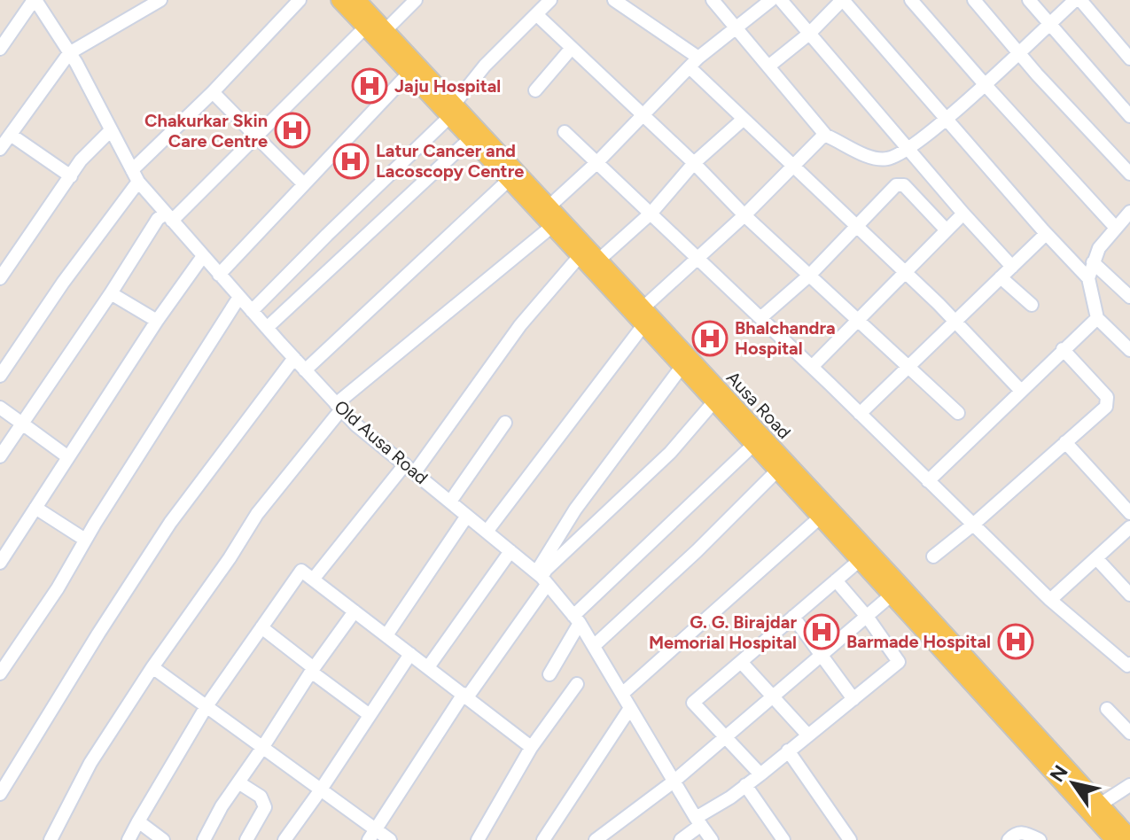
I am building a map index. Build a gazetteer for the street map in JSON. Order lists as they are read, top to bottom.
{
  "streets": {
    "main road": ["Ausa Road"],
    "street": ["Old Ausa Road"]
  },
  "places": {
    "hospital": [
      "Jaju Hospital",
      "Chakurkar Skin Care Centre",
      "Latur Cancer and Lacoscopy Centre",
      "Bhalchandra Hospital",
      "G. G. Birajdar Memorial Hospital",
      "Barmade Hospital"
    ]
  },
  "north": "top left"
}
